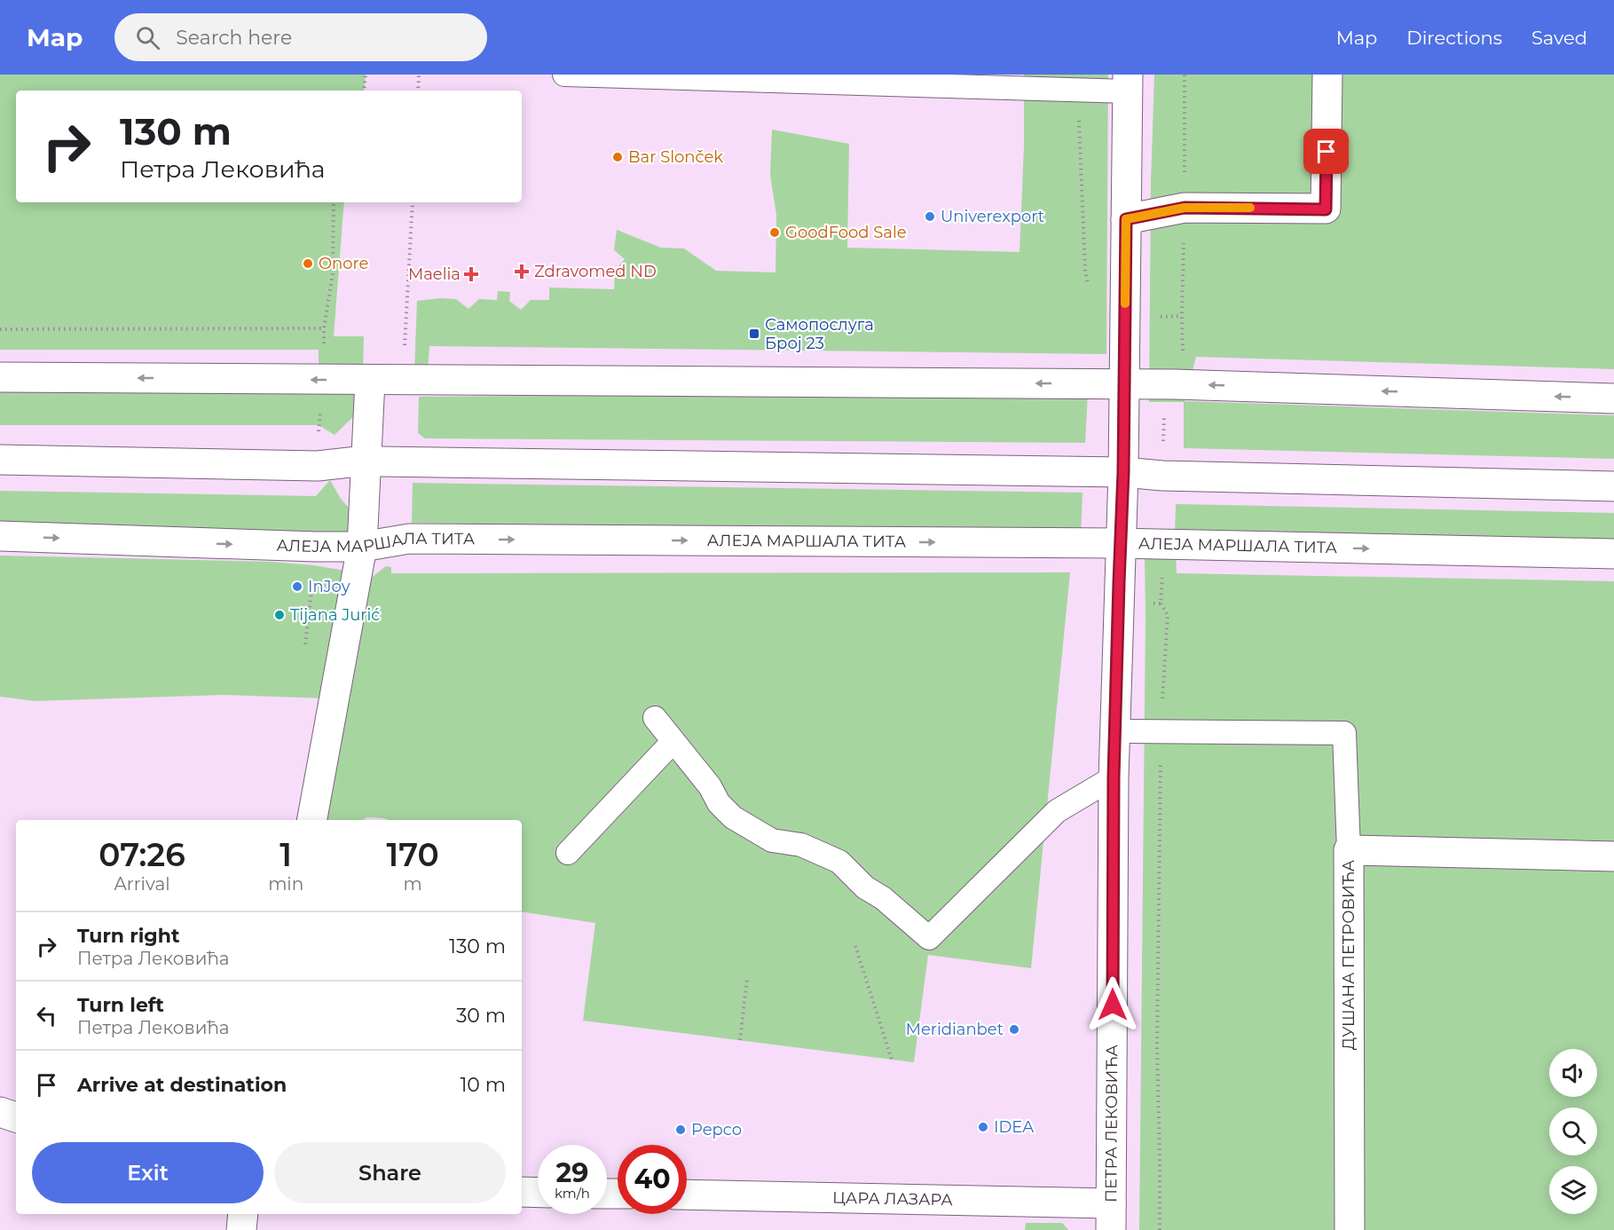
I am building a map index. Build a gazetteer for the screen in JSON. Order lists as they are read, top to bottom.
{
  "streets": {
    "street": [
      "АЛЕЈА МАРШАЛА ТИТА",
      "ДУШАНА ПЕТРОВИЋА",
      "ПЕТРА ЛЕКОВИЋА",
      "ЦАРА ЛАЗАРА"
    ]
  },
  "crossings": [
    ["АЛЕЈА МАРШАЛА ТИТА", "ПЕТРА ЛЕКОВИЋА"],
    ["ПЕТРА ЛЕКОВИЋА", "ЦАРА ЛАЗАРА"]
  ],
  "places": {
    "other": [
      "Bar Slonček",
      "Univerexport",
      "GoodFood Sale",
      "Onore",
      "InJoy",
      "Tijana Jurić",
      "Meridianbet",
      "IDEA",
      "Pepco"
    ],
    "health": ["Zdravomed ND", "Maelia"],
    "transit": ["Самопослуга Број 23"]
  },
  "page": {
    "header": "Map",
    "search": "Search here",
    "nav": ["Map", "Directions", "Saved"],
    "turn": ["130 m", "Петра Лековића"],
    "eta": [
      "07:26",
      "Arrival",
      "1",
      "min",
      "170",
      "m"
    ],
    "list": [
      {
        "name": "Turn right",
        "note": "Петра Лековића",
        "value": "130 m"
      },
      {
        "name": "Turn left",
        "note": "Петра Лековића",
        "value": "30 m"
      },
      {
        "name": "Arrive at destination",
        "value": "10 m"
      }
    ],
    "buttons": ["Exit", "Share"],
    "speed": "29 km/h",
    "limit": "40"
  }
}
